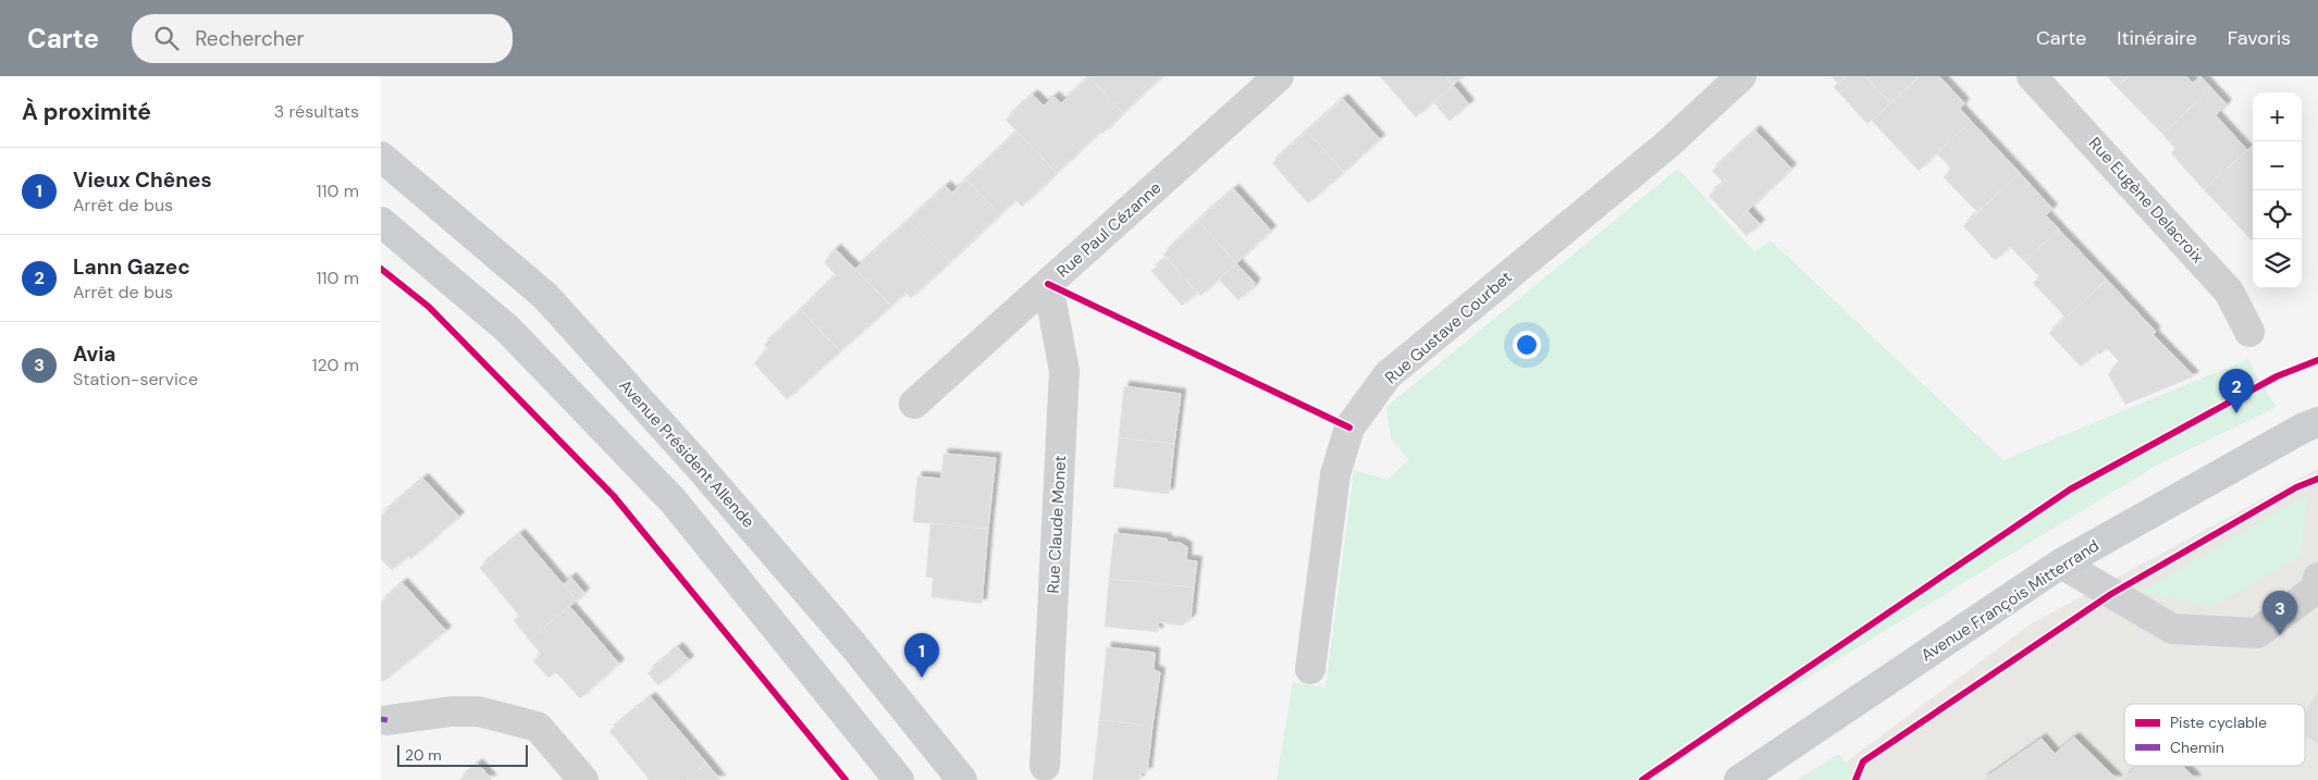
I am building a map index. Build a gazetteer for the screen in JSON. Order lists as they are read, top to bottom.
{
  "streets": {
    "main road": ["Avenue Président Allende", "Avenue François Mitterrand"],
    "street": [
      "Rue Eugène Delacroix",
      "Rue Paul Cézanne",
      "Rue Gustave Courbet",
      "Rue Claude Monet"
    ]
  },
  "crossings": [
    ["Rue Paul Cézanne", "Rue Claude Monet"]
  ],
  "legend": ["Piste cyclable", "Chemin"],
  "scale_bar": "20 m",
  "page": {
    "header": "Carte",
    "search": "Rechercher",
    "nav": ["Carte", "Itinéraire", "Favoris"],
    "heading": ["À proximité", "3 résultats"],
    "map_buttons": ["+", "−"],
    "list": [
      {
        "mark": "1",
        "name": "Vieux Chênes",
        "note": "Arrêt de bus",
        "value": "110 m"
      },
      {
        "mark": "2",
        "name": "Lann Gazec",
        "note": "Arrêt de bus",
        "value": "110 m"
      },
      {
        "mark": "3",
        "name": "Avia",
        "note": "Station-service",
        "value": "120 m"
      }
    ],
    "pins": ["2", "3", "1"],
    "scale": "20 m"
  }
}
